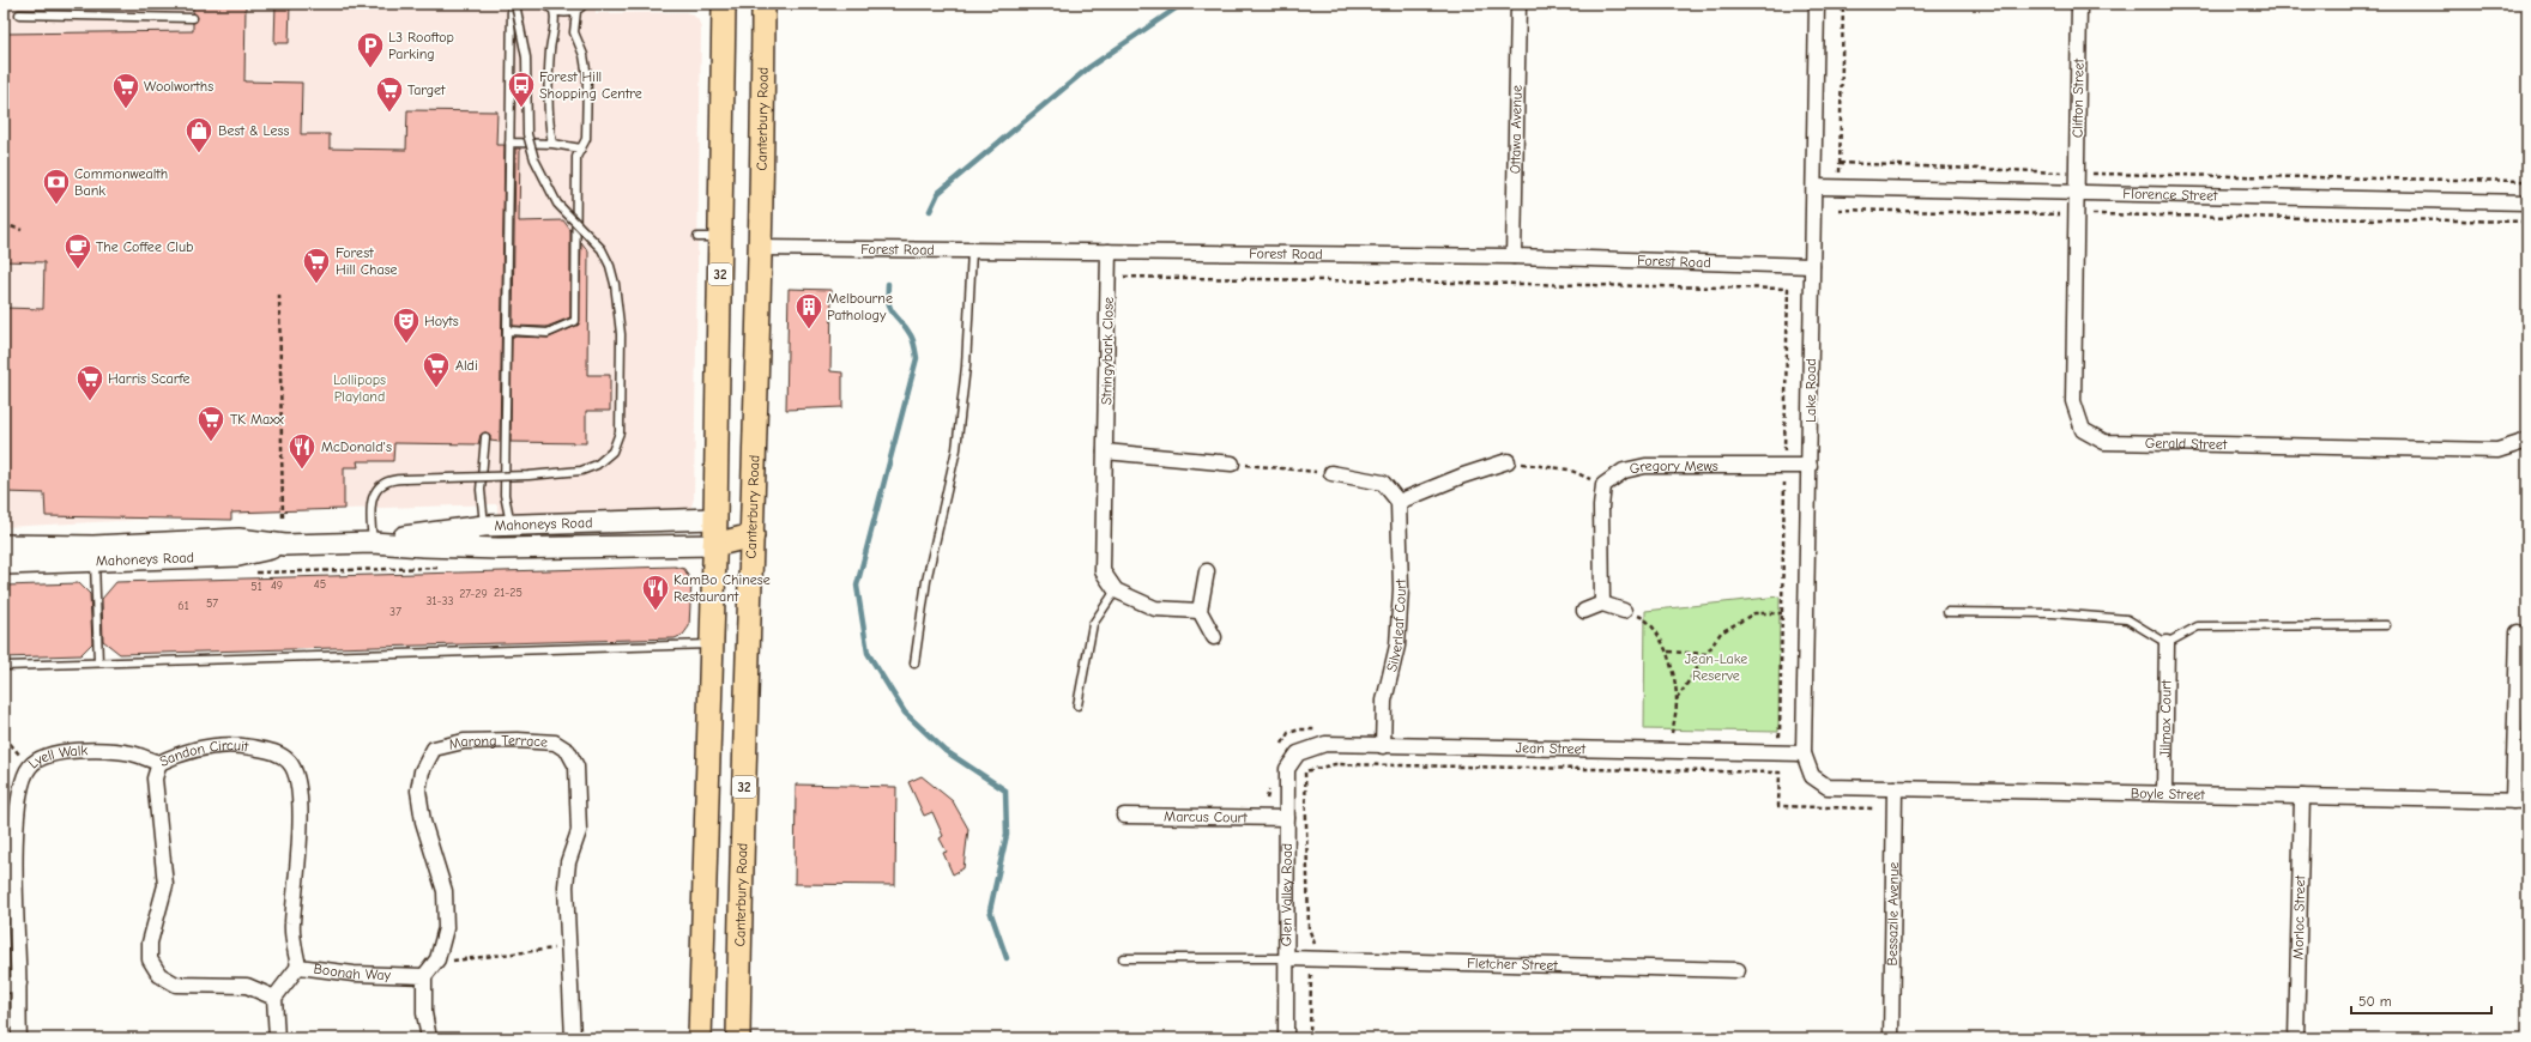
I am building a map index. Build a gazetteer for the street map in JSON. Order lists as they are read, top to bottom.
{
  "streets": {
    "main road": ["Canterbury Road", "32", "Mahoneys Road"],
    "street": [
      "Clifton Street",
      "Ottawa Avenue",
      "Florence Street",
      "Forest Road",
      "Stringybark Close",
      "Lake Road",
      "Gerald Street",
      "Gregory Mews",
      "Silverleaf Court",
      "Jilmax Court",
      "Marong Terrace",
      "Jean Street",
      "Sandon Circuit",
      "Lyell Walk",
      "Boyle Street",
      "Marcus Court",
      "Glen Valley Road",
      "Bessazile Avenue",
      "Morloc Street",
      "Fletcher Street",
      "Boonah Way"
    ]
  },
  "crossings": [
    ["Clifton Street", "Florence Street"],
    ["Clifton Street", "Gerald Street"],
    ["Canterbury Road", "Forest Road"],
    ["Ottawa Avenue", "Forest Road"],
    ["Florence Street", "Lake Road"],
    ["Florence Street", "Gerald Street"],
    ["Forest Road", "Stringybark Close"],
    ["Forest Road", "Lake Road"],
    ["32", "Mahoneys Road"],
    ["Lake Road", "Gregory Mews"],
    ["Lake Road", "Jean Street"],
    ["Lake Road", "Boyle Street"],
    ["Silverleaf Court", "Jean Street"],
    ["Jilmax Court", "Boyle Street"],
    ["Marong Terrace", "Boonah Way"],
    ["Jean Street", "Glen Valley Road"],
    ["Sandon Circuit", "Lyell Walk"],
    ["Sandon Circuit", "Boonah Way"],
    ["Boyle Street", "Bessazile Avenue"],
    ["Boyle Street", "Morloc Street"],
    ["Marcus Court", "Glen Valley Road"],
    ["Glen Valley Road", "Fletcher Street"]
  ],
  "parks": ["Lollipops Playland", "Jean-Lake Reserve"],
  "places": {
    "parking": ["L3 Rooftop Parking"],
    "bus stop": ["Forest Hill Shopping Centre"],
    "supermarket": [
      "Woolworths",
      "Target",
      "Forest Hill Chase",
      "Aldi",
      "Harris Scarfe",
      "TK Maxx"
    ],
    "shop": ["Best & Less"],
    "bank": ["Commonwealth Bank"],
    "cafe": ["The Coffee Club"],
    "building": ["Melbourne Pathology"],
    "theatre": ["Hoyts"],
    "restaurant": ["McDonald's", "KamBo Chinese Restaurant"]
  },
  "house_numbers": [
    "45",
    "49",
    "51",
    "21-25",
    "27-29",
    "31-33",
    "57",
    "61",
    "37"
  ],
  "scale_bar": "50 m"
}
